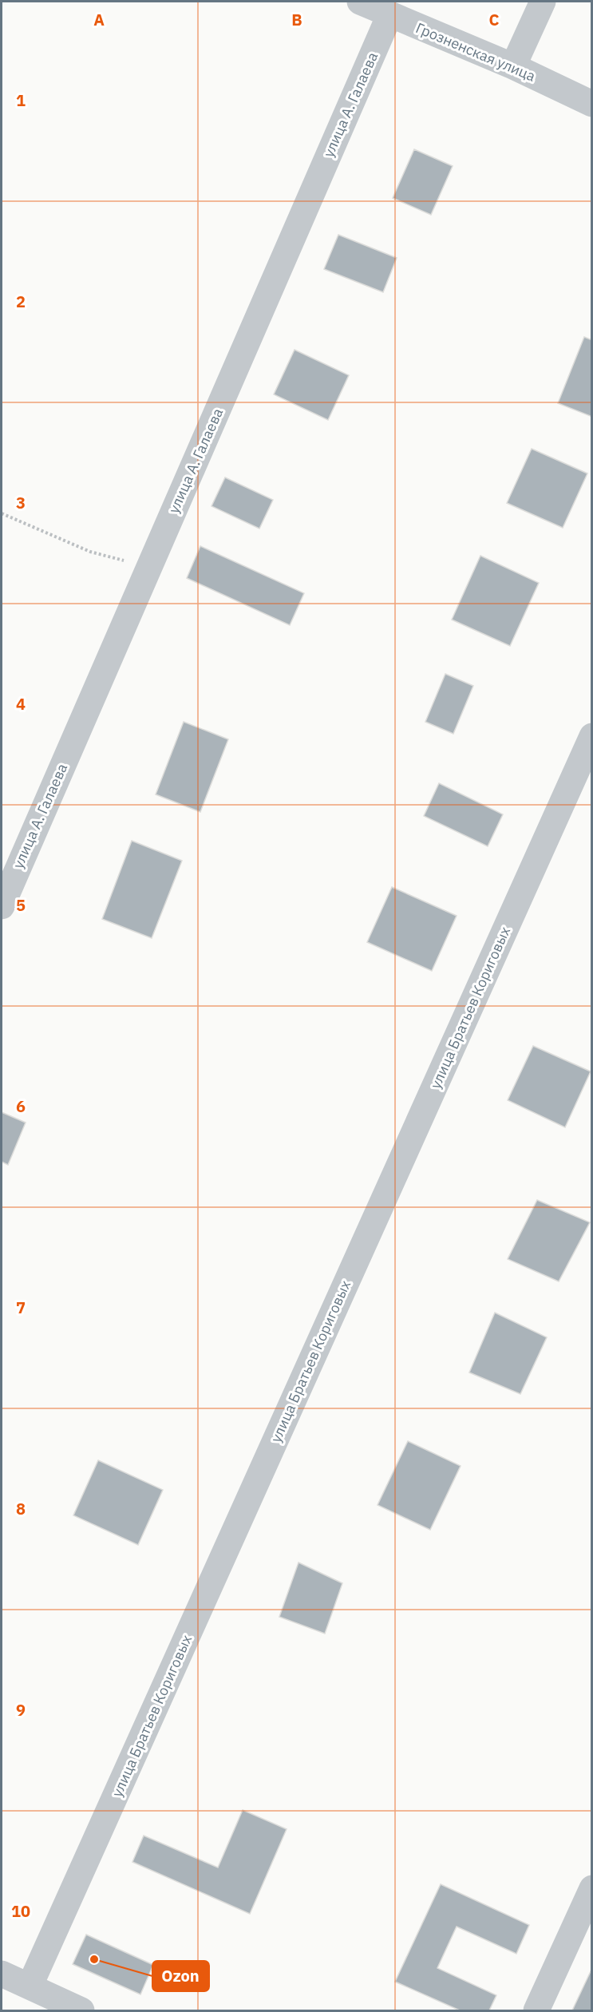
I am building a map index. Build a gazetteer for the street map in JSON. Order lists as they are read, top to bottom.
{
  "streets": {
    "street": ["Грозненская улица", "улица А. Галаева", "улица Братьев Кориговых"]
  },
  "crossings": [
    ["Грозненская улица", "улица А. Галаева"]
  ],
  "places": ["Ozon"],
  "grid": {
    "columns": ["A", "B", "C"],
    "rows": [
      "1",
      "2",
      "3",
      "4",
      "5",
      "6",
      "7",
      "8",
      "9",
      "10"
    ]
  }
}
